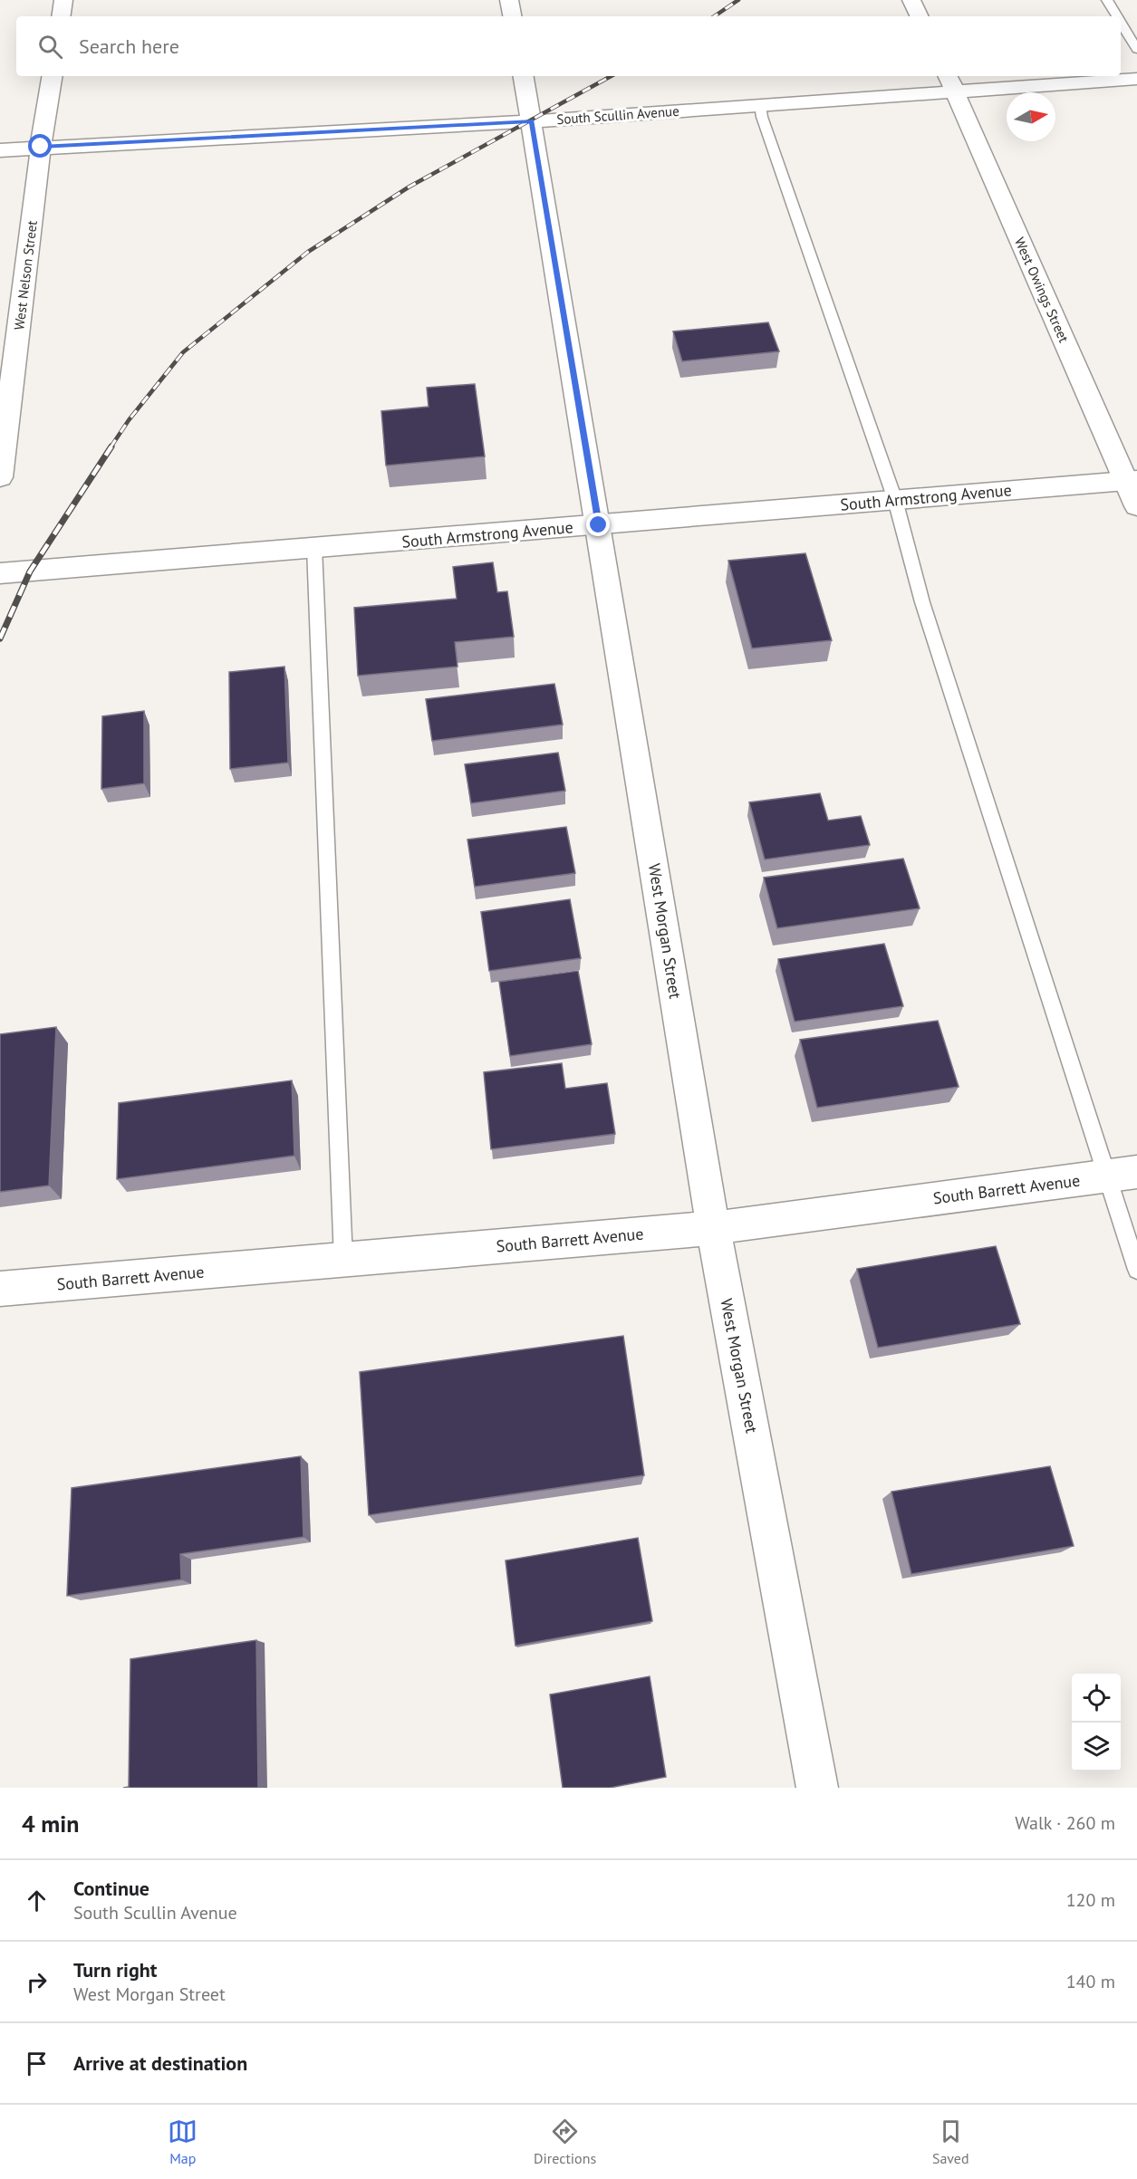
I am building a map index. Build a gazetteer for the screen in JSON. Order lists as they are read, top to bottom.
{
  "streets": {
    "street": [
      "South Scullin Avenue",
      "West Nelson Street",
      "West Owings Street",
      "South Armstrong Avenue",
      "West Morgan Street",
      "South Barrett Avenue"
    ]
  },
  "crossings": [
    ["South Scullin Avenue", "West Nelson Street"],
    ["South Scullin Avenue", "West Owings Street"],
    ["South Scullin Avenue", "West Morgan Street"],
    ["West Owings Street", "South Armstrong Avenue"],
    ["South Armstrong Avenue", "West Morgan Street"],
    ["West Morgan Street", "South Barrett Avenue"]
  ],
  "north": "right",
  "page": {
    "search": "Search here",
    "heading": ["4 min", "Walk · 260 m"],
    "list": [
      ["Continue", "South Scullin Avenue", "120 m"],
      ["Turn right", "West Morgan Street", "140 m"],
      "Arrive at destination"
    ],
    "nav": ["Map", "Directions", "Saved"]
  }
}
